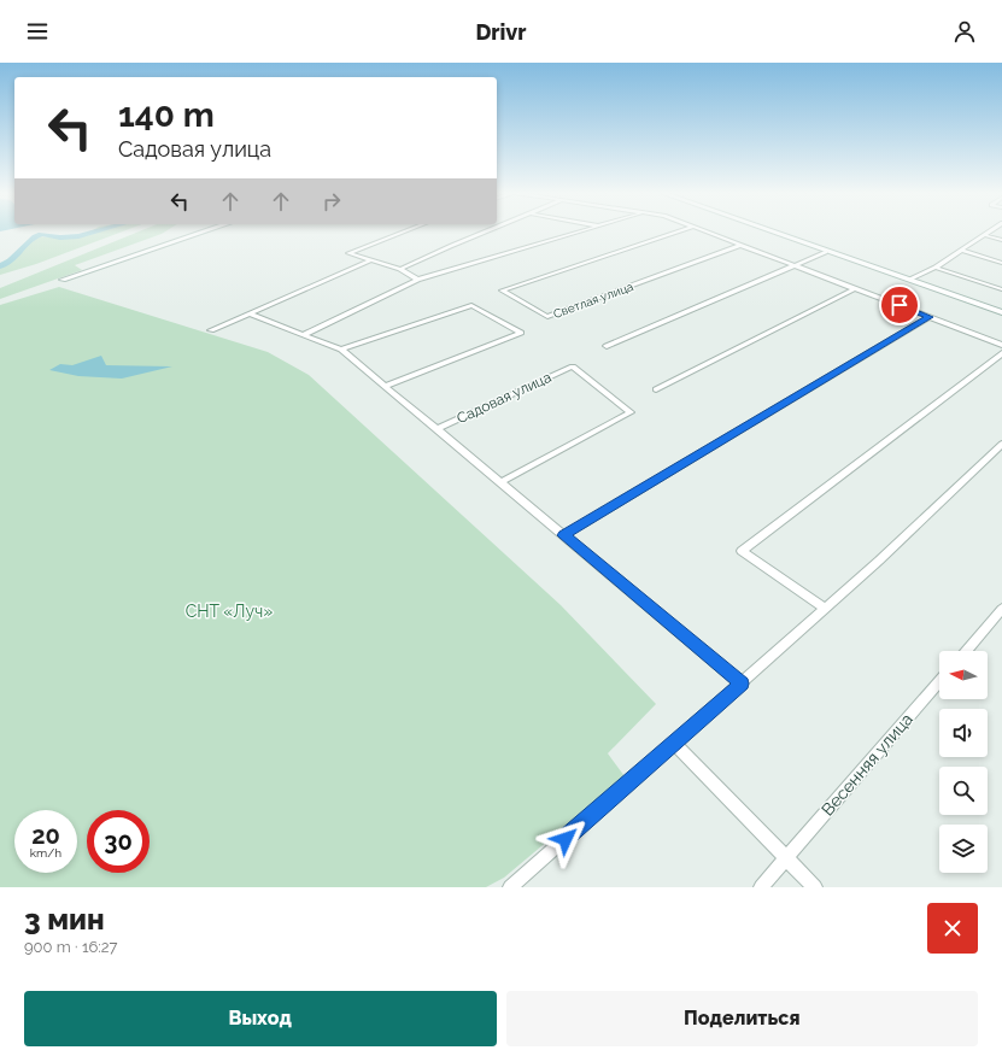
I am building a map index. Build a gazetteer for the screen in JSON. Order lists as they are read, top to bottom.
{
  "streets": {
    "street": ["Светлая улица", "Садовая улица", "Весенняя улица"]
  },
  "parks": ["СНТ «Луч»"],
  "north": "left",
  "page": {
    "header": "Drivr",
    "turn": ["140 m", "Садовая улица"],
    "speed": "20 km/h",
    "limit": "30",
    "heading": ["3 мин", "900 m · 16:27"],
    "buttons": ["Выход", "Поделиться"]
  }
}
